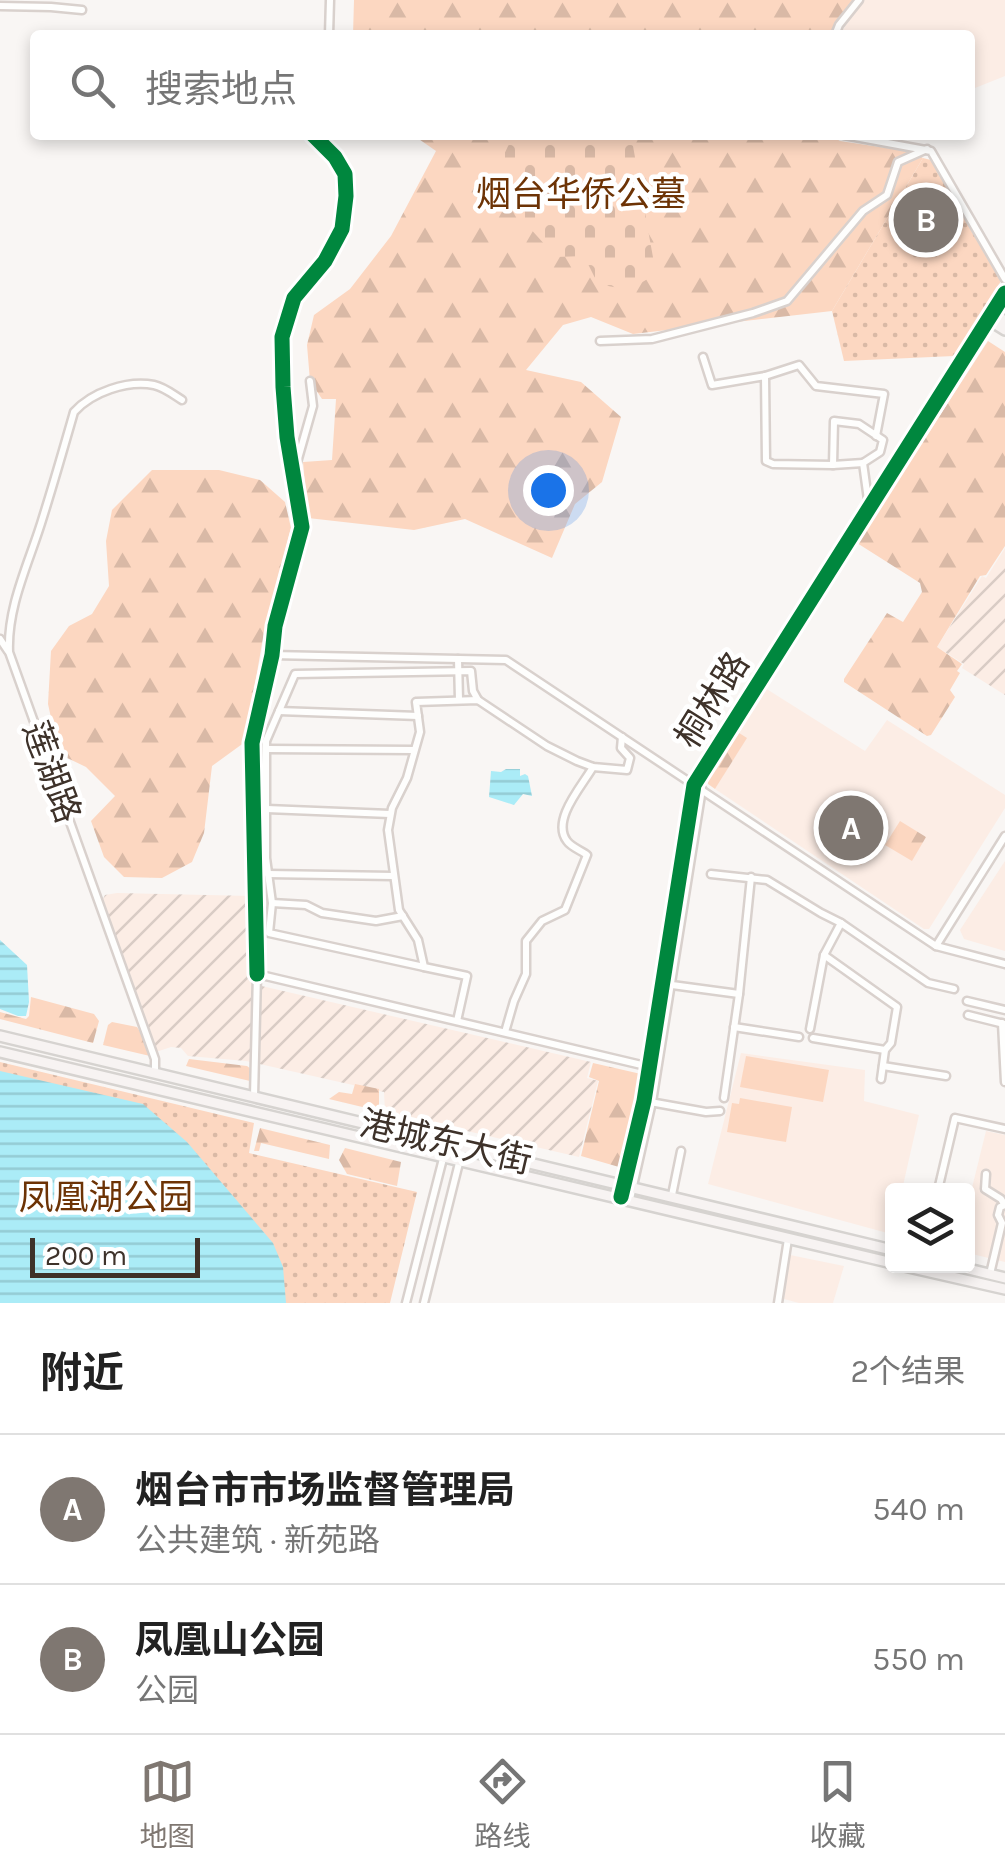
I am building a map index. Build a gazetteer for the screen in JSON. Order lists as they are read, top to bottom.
{
  "streets": {
    "main road": ["港城东大街"],
    "street": ["桐林路", "莲湖路"]
  },
  "crossings": [
    ["桐林路", "港城东大街"],
    ["莲湖路", "港城东大街"]
  ],
  "parks": ["烟台华侨公墓", "凤凰湖公园"],
  "scale_bar": "200 m",
  "page": {
    "search": "搜索地点",
    "pins": ["B", "A"],
    "scale": "200 m",
    "heading": ["附近", "2个结果"],
    "list": [
      {
        "mark": "A",
        "name": "烟台市市场监督管理局",
        "note": "公共建筑 · 新苑路",
        "value": "540 m"
      },
      {
        "mark": "B",
        "name": "凤凰山公园",
        "note": "公园",
        "value": "550 m"
      }
    ],
    "nav": ["地图", "路线", "收藏"]
  }
}
